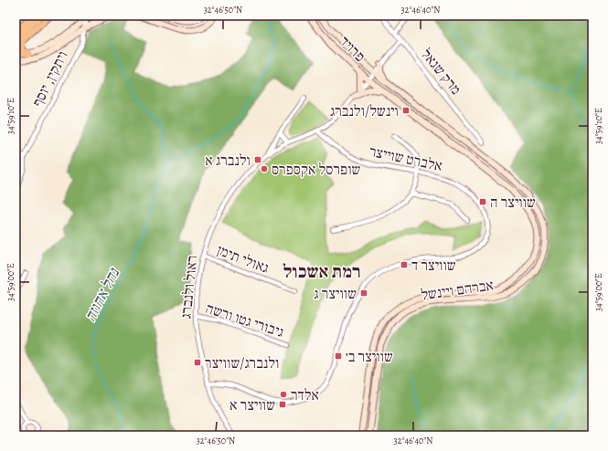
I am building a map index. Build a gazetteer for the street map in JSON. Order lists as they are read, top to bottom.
{
  "streets": {
    "main road": ["פרויד", "אברהם ויינשל"],
    "street": [
      "מרק שגאל",
      "ויתקין, יוסף",
      "אלברט שוייצר",
      "גאולי תימן",
      "ראול ולנברג",
      "גיבורי גטו ורשה"
    ]
  },
  "crossings": [
    ["פרויד", "ראול ולנברג"],
    ["פרויד", "אברהם ויינשל"],
    ["מרק שגאל", "ראול ולנברג"],
    ["אלברט שוייצר", "ראול ולנברג"],
    ["גאולי תימן", "ראול ולנברג"],
    ["ראול ולנברג", "אברהם ויינשל"],
    ["ראול ולנברג", "גיבורי גטו ורשה"]
  ],
  "districts": ["רמת אשכול"],
  "water": ["נחל אחוזה"],
  "places": {
    "transit": [
      "וינשל/ולנברג",
      "ולנברג א",
      "שוויצר ה",
      "שוויצר ד",
      "שוויצר ג",
      "שוויצר ב׳",
      "ולנברג/שוויצר",
      "שוויצר א"
    ],
    "other": ["שופרסל אקספרס", "אלדר"]
  },
  "coordinates": [
    "32°46'50\"N",
    "32°46'40\"N",
    "34°59'10\"E",
    "34°59'00\"E"
  ]
}
